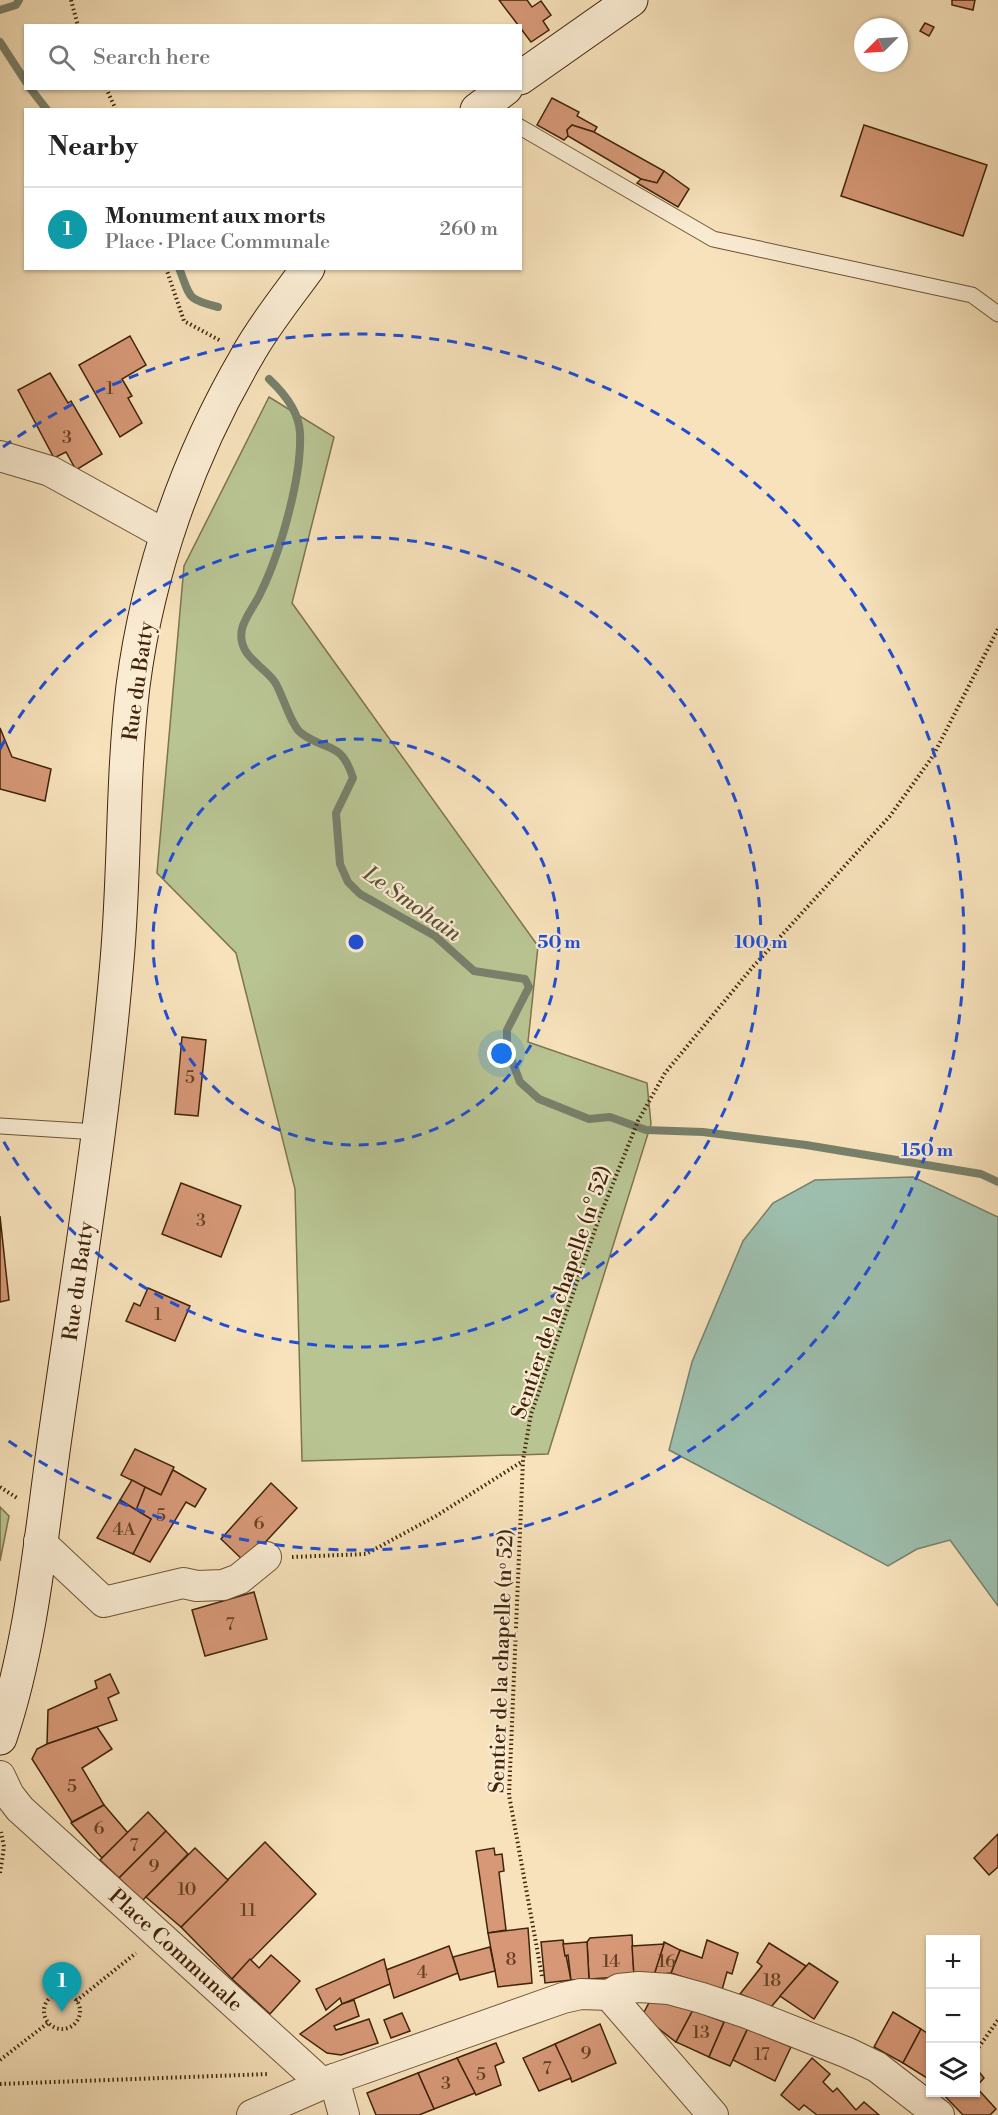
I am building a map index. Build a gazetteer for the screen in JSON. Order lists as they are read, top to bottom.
{
  "streets": {
    "main road": ["Rue du Batty"],
    "street": ["Place Communale"],
    "path": ["Sentier de la chapelle (n° 52)", "Sentier de la chapelle (nᵒ 52)"]
  },
  "crossings": [
    ["Sentier de la chapelle (n° 52)", "Sentier de la chapelle (nᵒ 52)"]
  ],
  "water": ["Le Smohain"],
  "house_numbers": [
    "1",
    "3",
    "5",
    "3",
    "1",
    "5",
    "6",
    "4A",
    "7",
    "5",
    "6",
    "7",
    "9",
    "10",
    "11",
    "8",
    "14",
    "16",
    "4",
    "18",
    "13",
    "9",
    "17",
    "7",
    "5",
    "3"
  ],
  "north": "bottom left",
  "page": {
    "search": "Search here",
    "heading": "Nearby",
    "list": [
      {
        "mark": "1",
        "name": "Monument aux morts",
        "note": "Place · Place Communale",
        "value": "260 m"
      }
    ],
    "map_buttons": ["+", "−"],
    "pins": "1"
  },
  "rings": ["50 m", "100 m", "150 m"]
}
